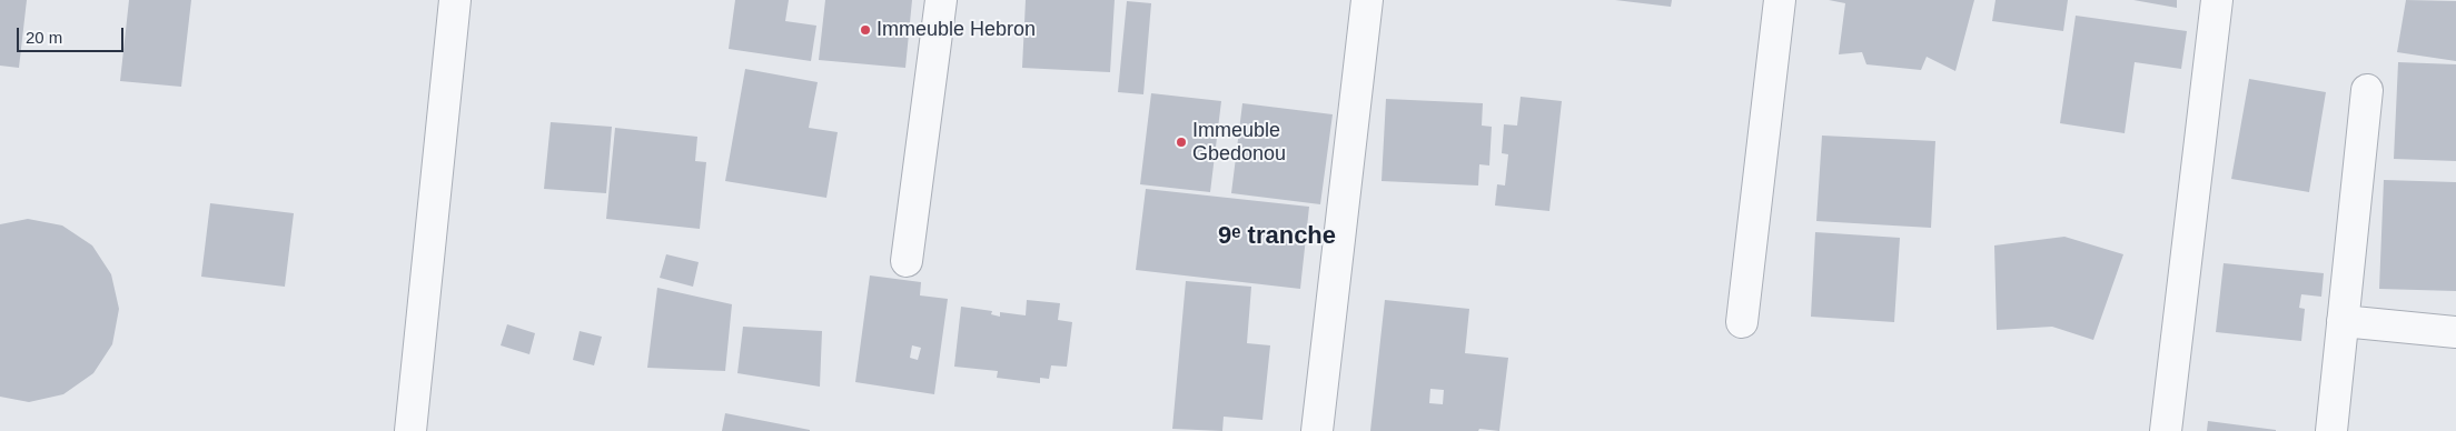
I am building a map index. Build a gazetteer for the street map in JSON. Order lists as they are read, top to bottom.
{
  "districts": ["9ᵉ tranche"],
  "places": ["Immeuble Hebron", "Immeuble Gbedonou"],
  "scale_bar": "20 m"
}
